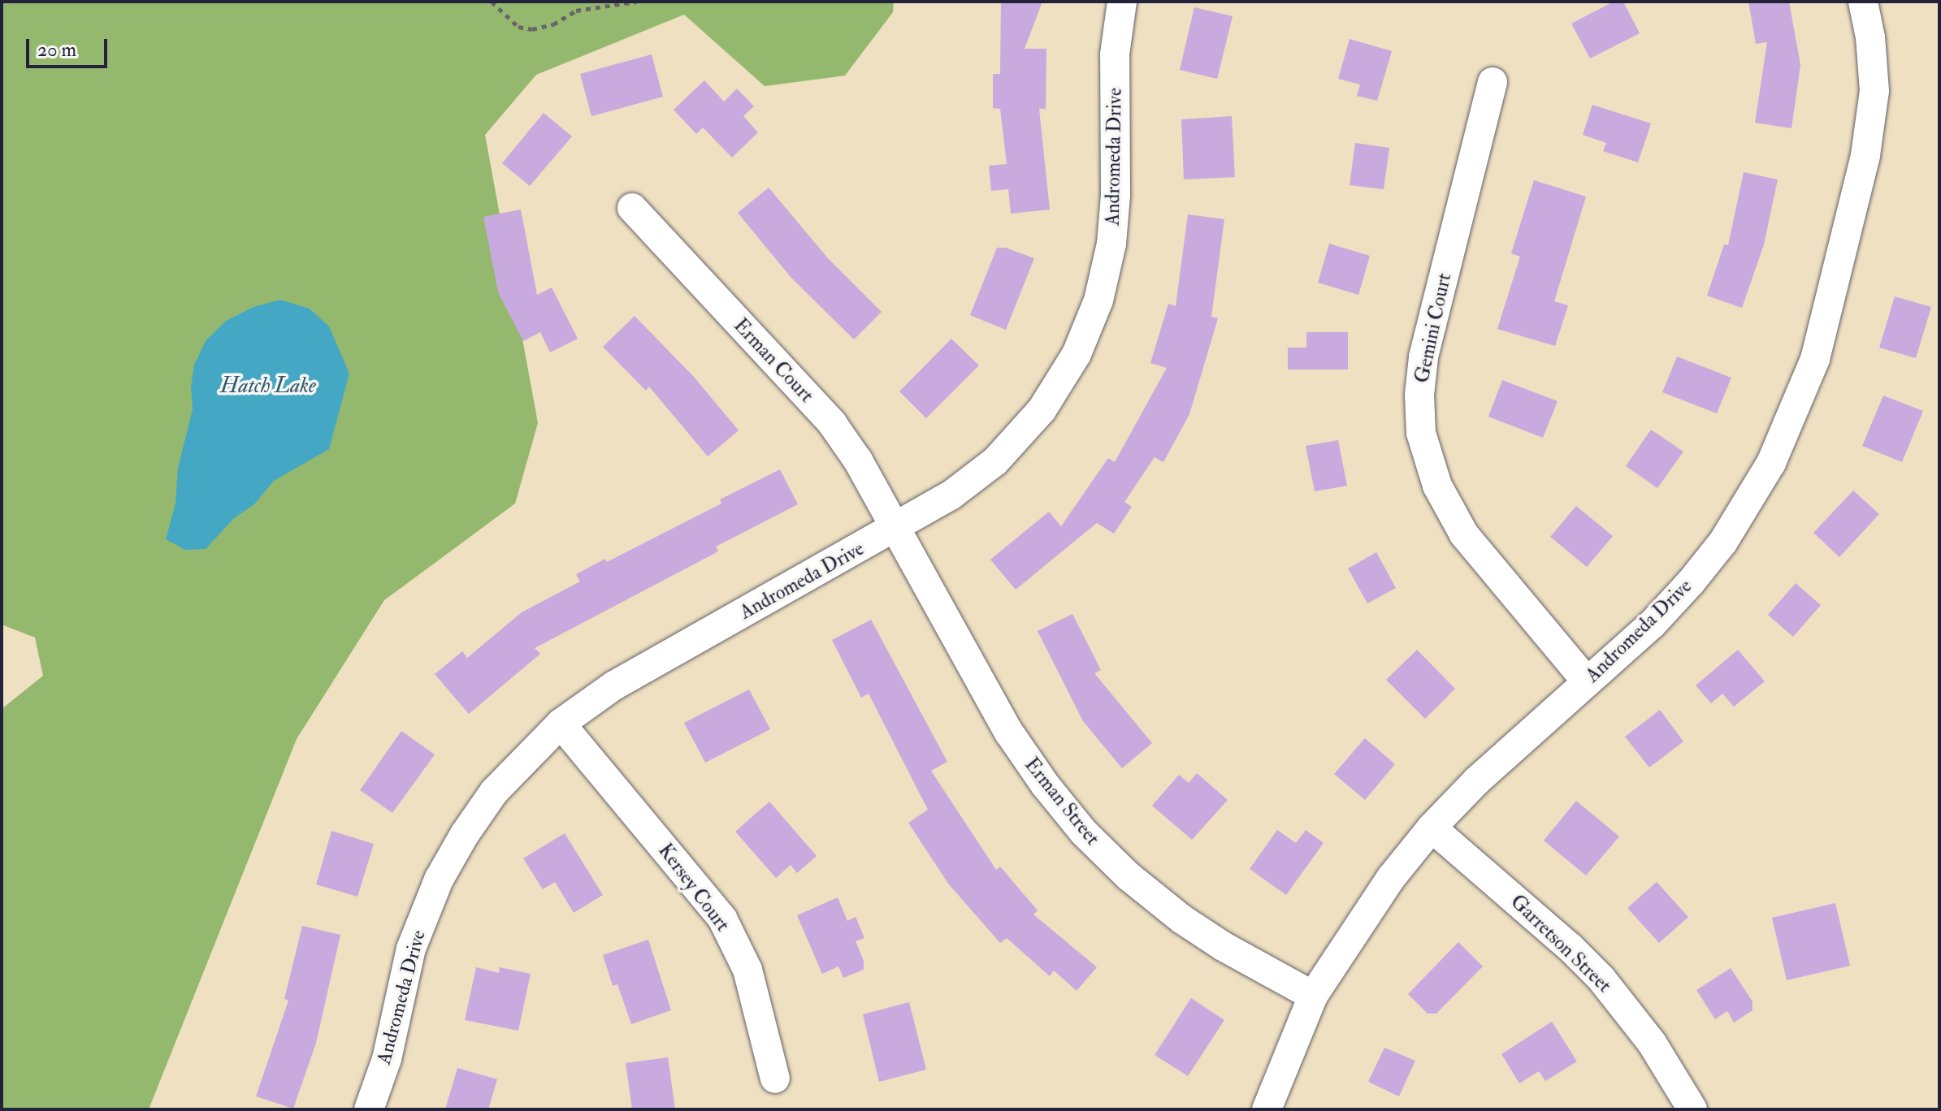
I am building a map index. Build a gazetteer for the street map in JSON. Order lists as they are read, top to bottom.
{
  "streets": {
    "street": [
      "Andromeda Drive",
      "Gemini Court",
      "Erman Court",
      "Erman Street",
      "Kersey Court",
      "Garretson Street"
    ]
  },
  "crossings": [
    ["Andromeda Drive", "Gemini Court"],
    ["Andromeda Drive", "Erman Court"],
    ["Andromeda Drive", "Erman Street"],
    ["Andromeda Drive", "Kersey Court"],
    ["Andromeda Drive", "Garretson Street"],
    ["Erman Court", "Erman Street"]
  ],
  "water": ["Hatch Lake"],
  "scale_bar": "20 m"
}
